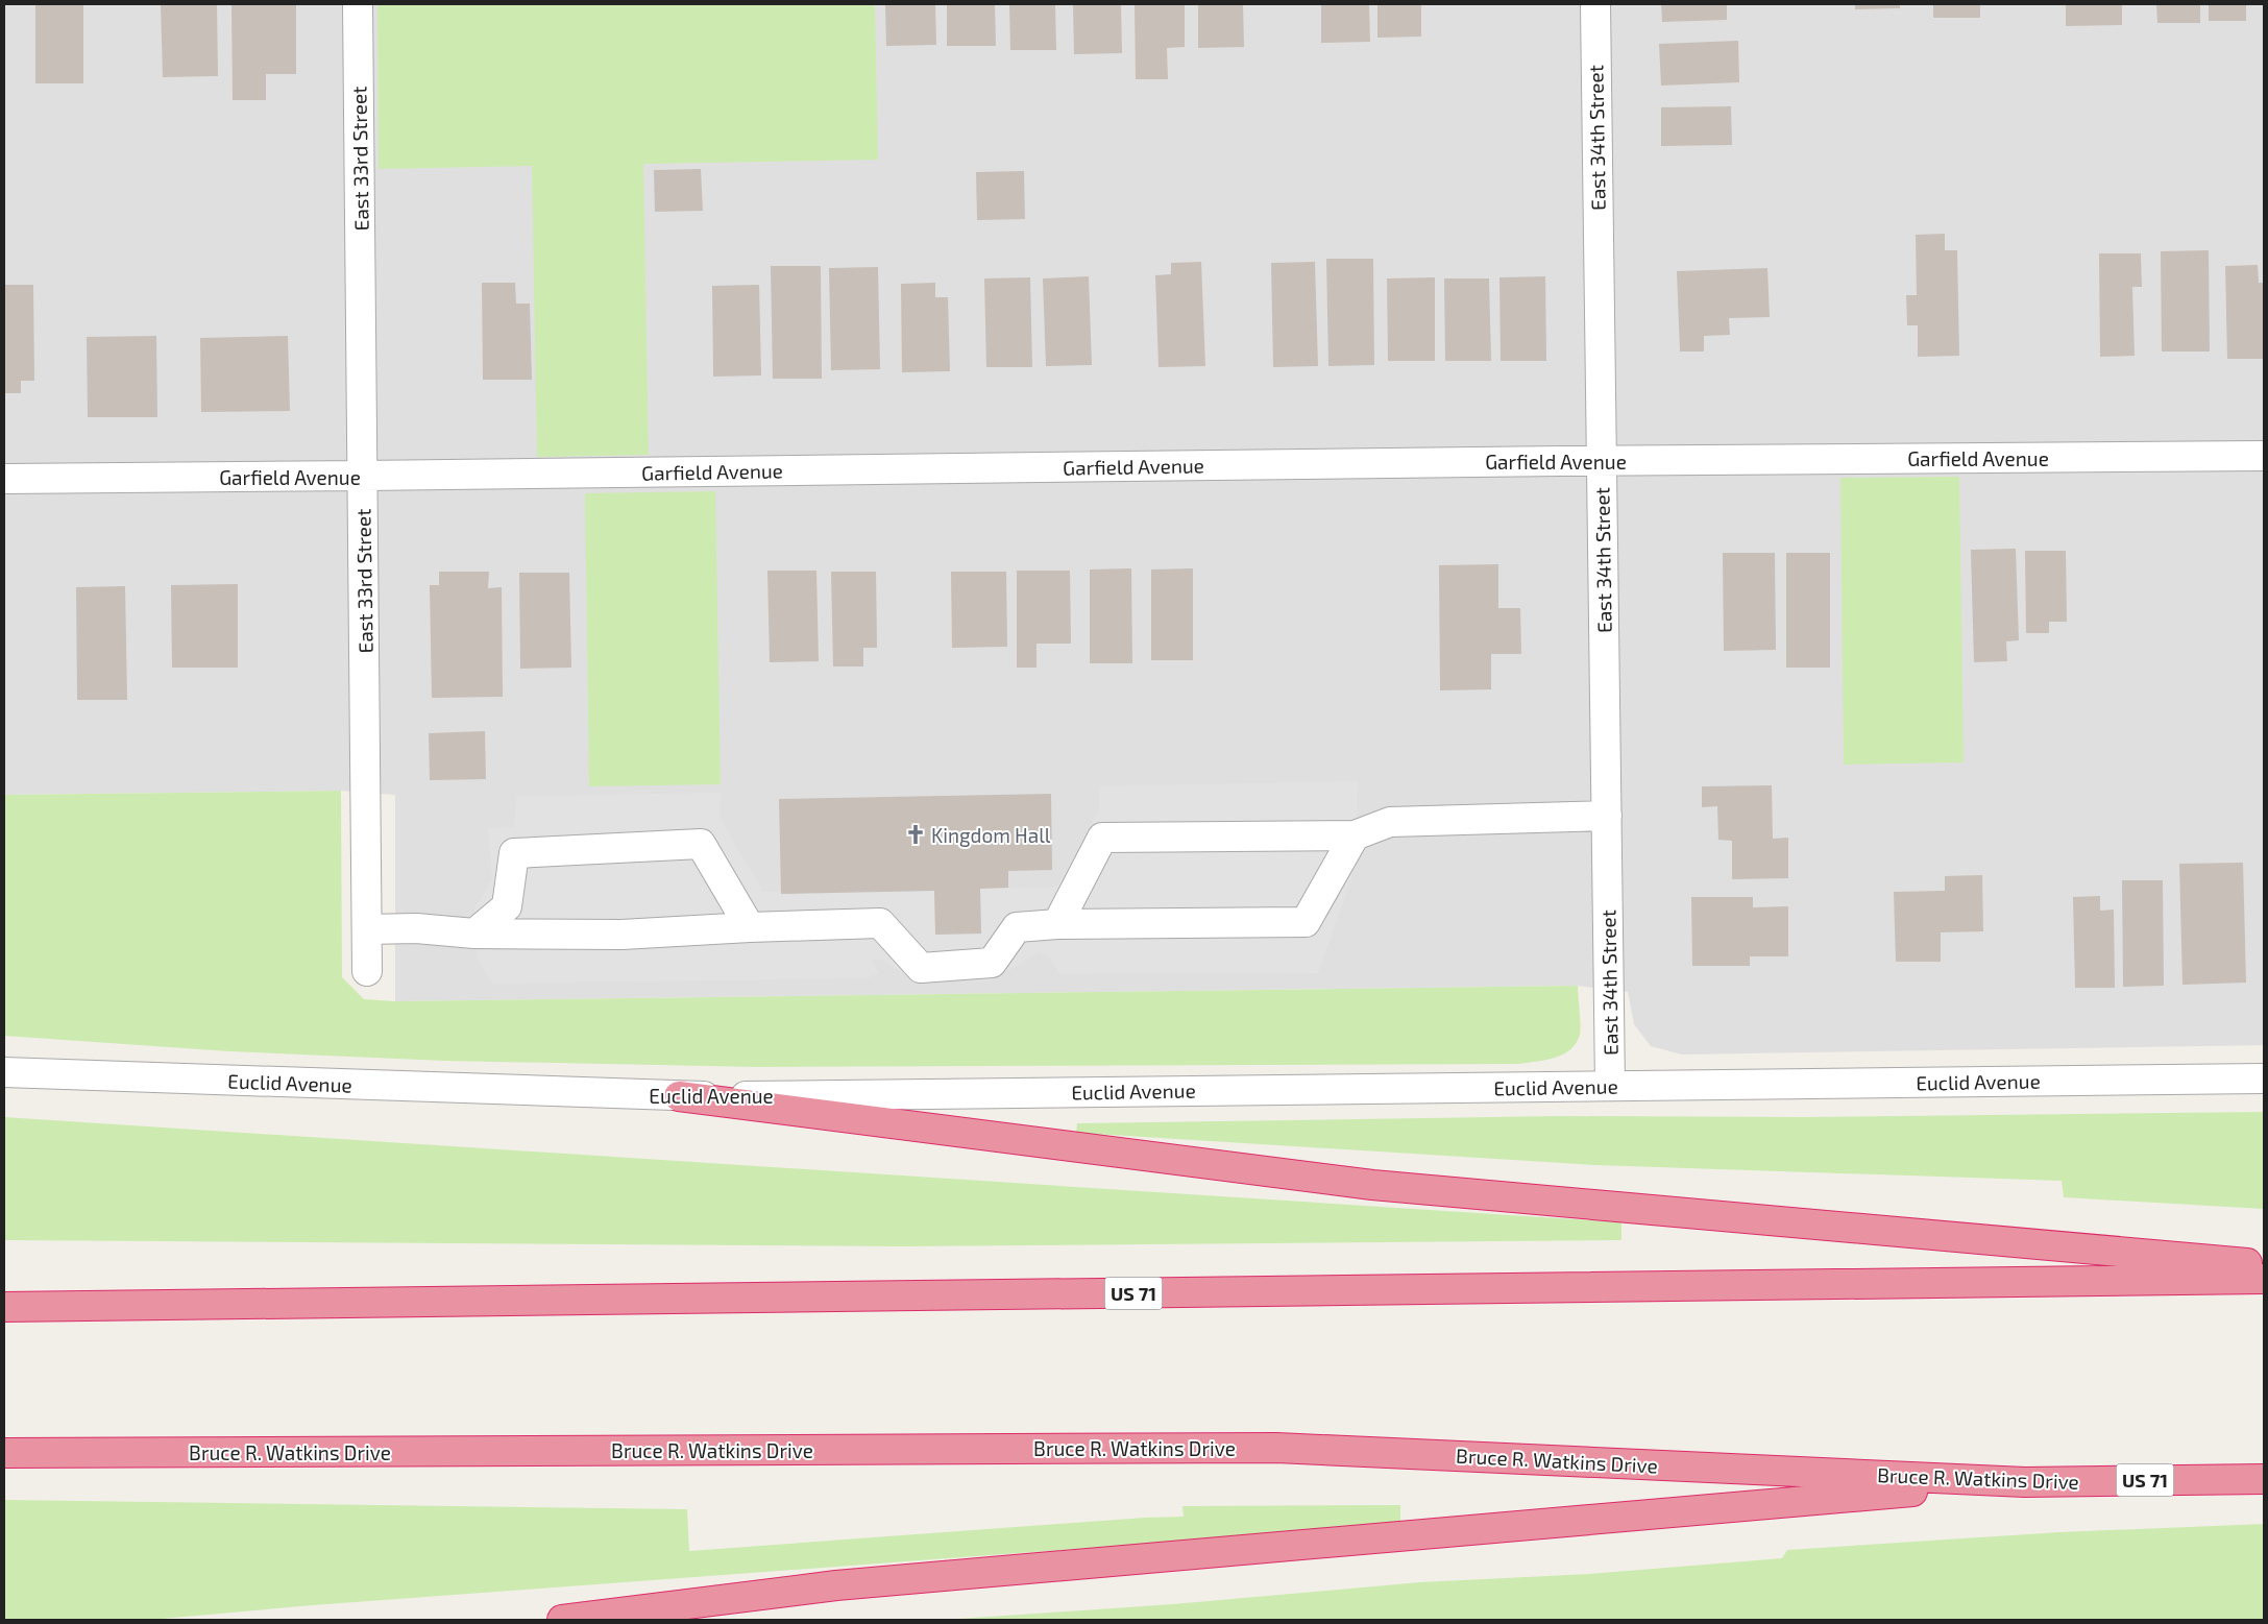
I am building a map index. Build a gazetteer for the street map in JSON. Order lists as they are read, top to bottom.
{
  "streets": {
    "highway": ["US 71", "Bruce R. Watkins Drive"],
    "street": [
      "East 34th Street",
      "East 33rd Street",
      "Garfield Avenue",
      "Euclid Avenue"
    ]
  },
  "crossings": [
    ["East 34th Street", "Garfield Avenue"],
    ["East 34th Street", "Euclid Avenue"],
    ["East 33rd Street", "Garfield Avenue"]
  ],
  "places": {
    "church": ["Kingdom Hall"]
  }
}
